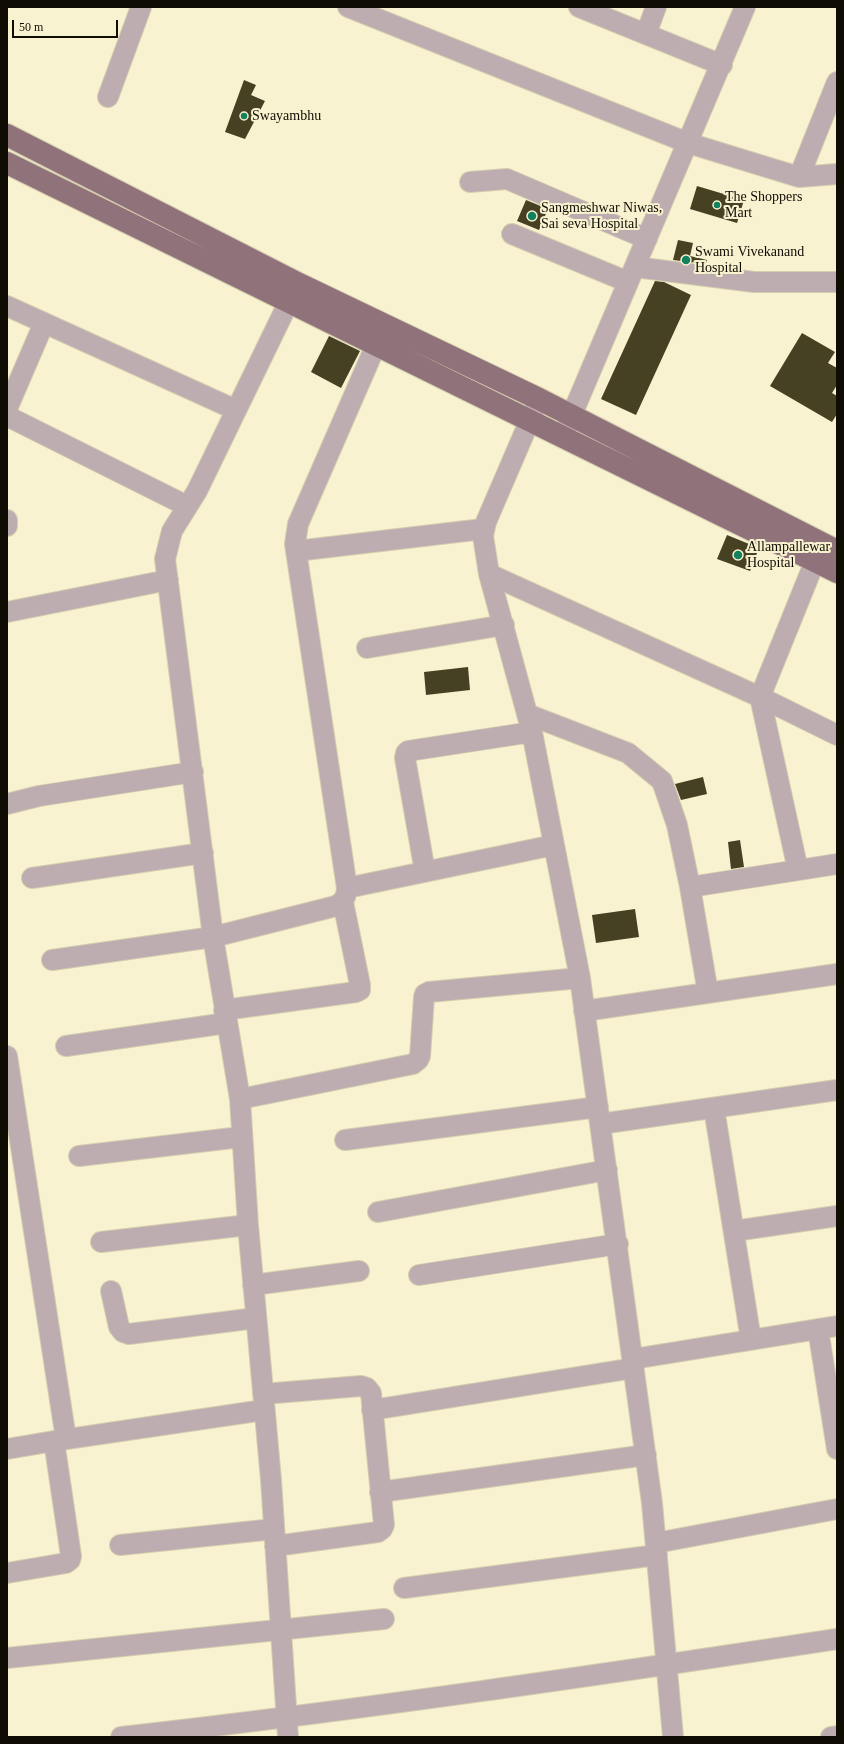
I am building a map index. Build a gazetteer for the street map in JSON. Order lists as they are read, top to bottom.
{
  "places": [
    "Swayambhu",
    "The Shoppers Mart",
    "Sangmeshwar Niwas, Sai seva Hospital",
    "Swami Vivekanand Hospital",
    "Allampallewar Hospital"
  ],
  "scale_bar": "50 m"
}
